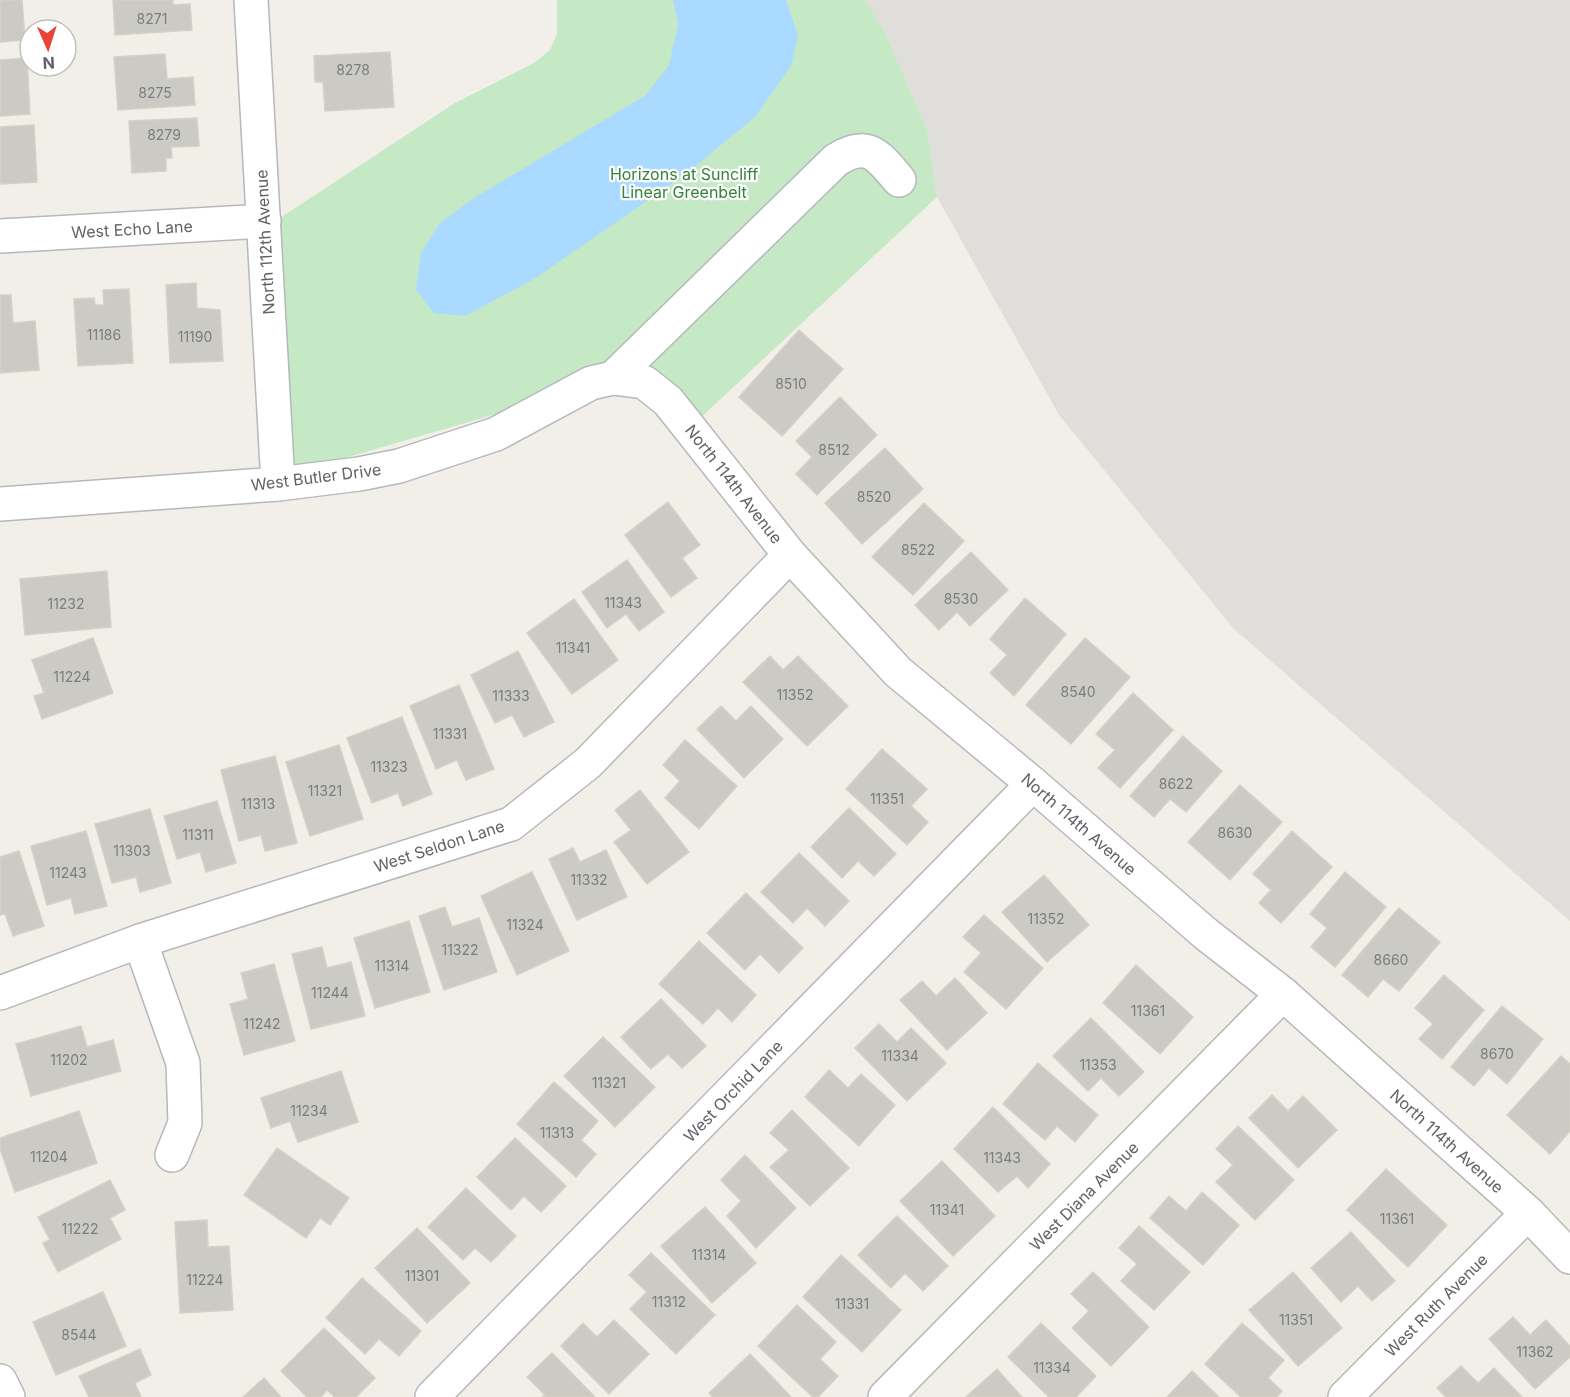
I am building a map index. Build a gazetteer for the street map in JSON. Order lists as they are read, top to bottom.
{
  "streets": {
    "street": [
      "West Echo Lane",
      "North 112th Avenue",
      "West Butler Drive",
      "North 114th Avenue",
      "West Seldon Lane",
      "West Orchid Lane",
      "West Diana Avenue",
      "West Ruth Avenue"
    ]
  },
  "crossings": [
    ["West Echo Lane", "North 112th Avenue"],
    ["North 112th Avenue", "West Butler Drive"],
    ["West Butler Drive", "North 114th Avenue"],
    ["North 114th Avenue", "West Seldon Lane"],
    ["North 114th Avenue", "West Orchid Lane"],
    ["North 114th Avenue", "West Diana Avenue"],
    ["North 114th Avenue", "West Ruth Avenue"]
  ],
  "parks": ["Horizons at Suncliff Linear Greenbelt"],
  "house_numbers": [
    "8271",
    "8278",
    "8275",
    "8279",
    "11186",
    "11190",
    "8510",
    "8512",
    "8520",
    "8522",
    "8530",
    "11343",
    "11232",
    "11341",
    "11224",
    "8540",
    "11352",
    "11333",
    "11331",
    "11323",
    "8622",
    "11321",
    "11351",
    "11313",
    "8630",
    "11311",
    "11303",
    "11243",
    "11332",
    "11352",
    "11324",
    "11322",
    "8660",
    "11314",
    "11244",
    "11361",
    "11242",
    "8670",
    "11334",
    "11202",
    "11353",
    "11321",
    "11234",
    "11313",
    "11204",
    "11343",
    "11341",
    "11361",
    "11222",
    "11314",
    "11301",
    "11224",
    "11312",
    "11331",
    "11351",
    "8544",
    "11362",
    "11334"
  ],
  "north": "bottom"
}
